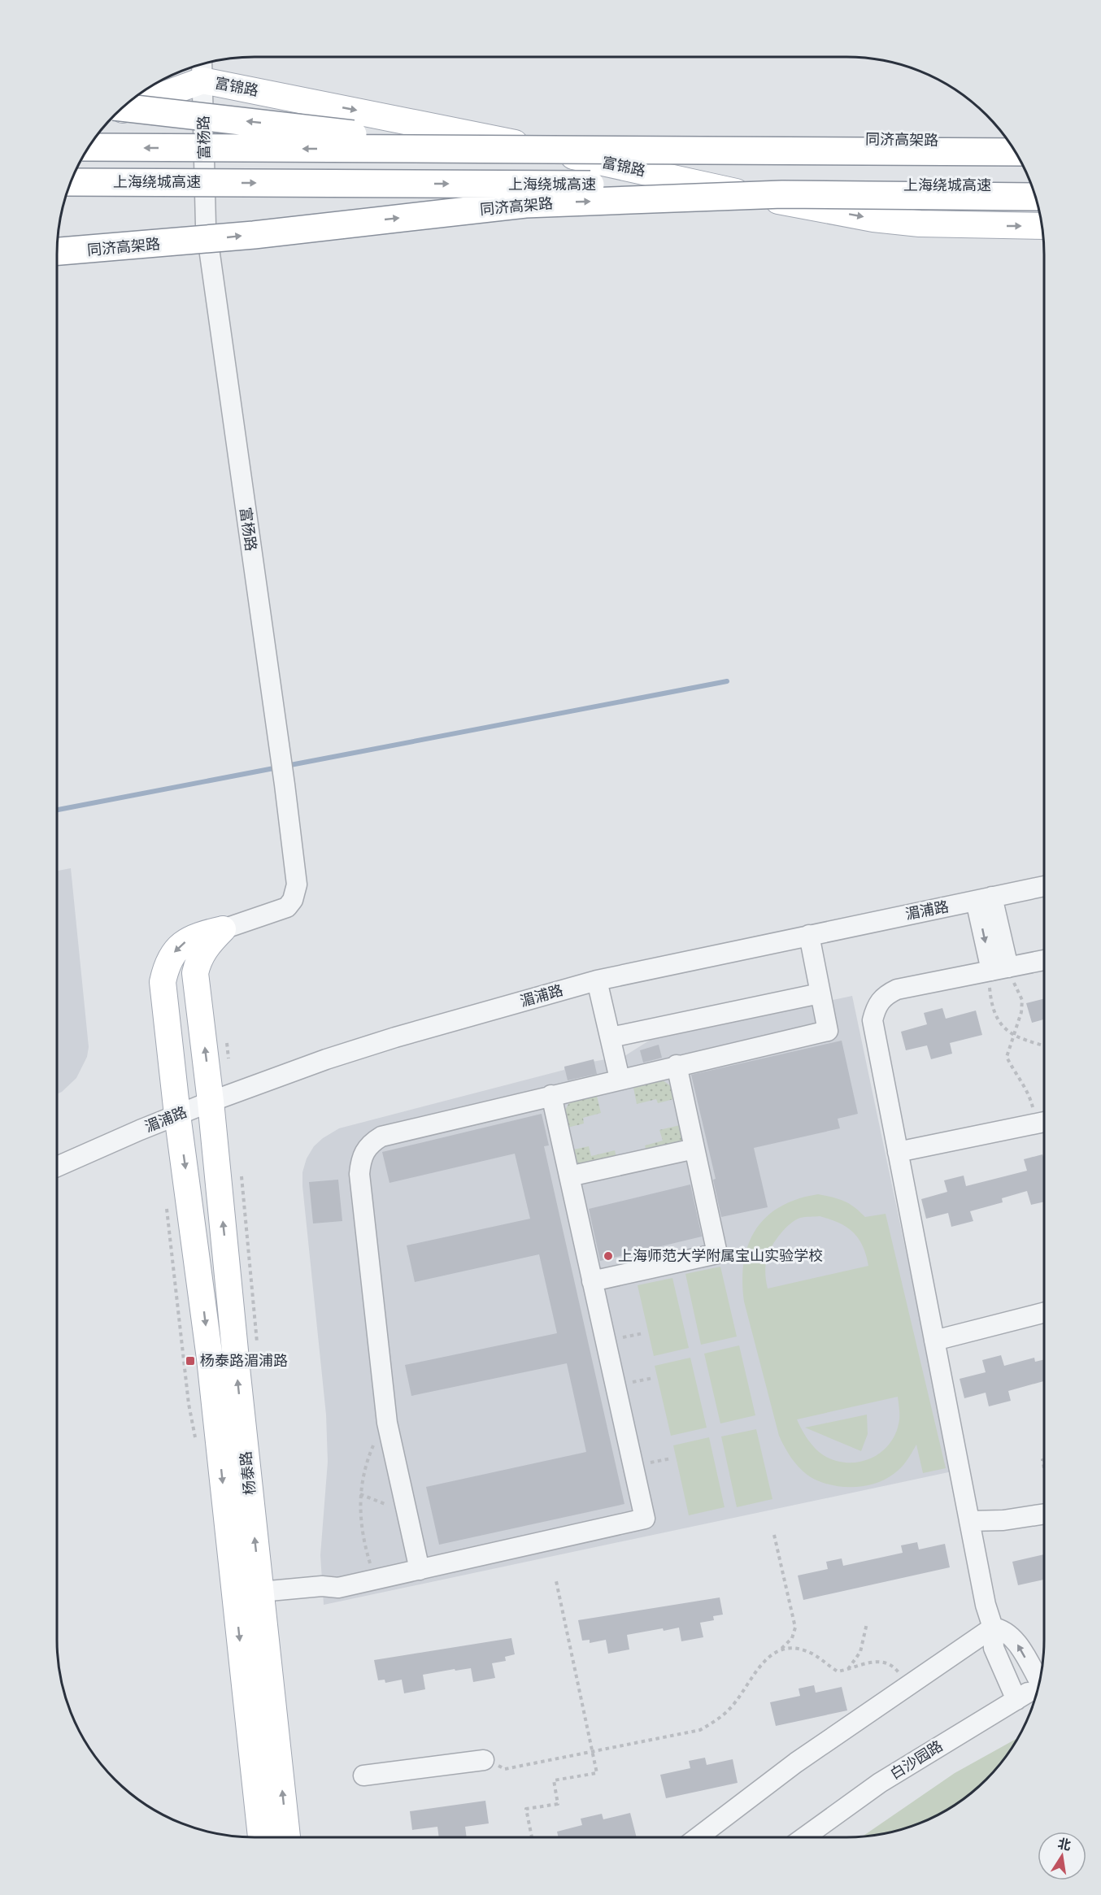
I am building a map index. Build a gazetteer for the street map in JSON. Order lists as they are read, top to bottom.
{
  "streets": {
    "highway": ["同济高架路", "上海绕城高速"],
    "main road": ["富锦路", "杨泰路"],
    "street": ["富杨路", "湄浦路", "白沙园路"]
  },
  "crossings": [
    ["富锦路", "富杨路"],
    ["富杨路", "杨泰路"],
    ["湄浦路", "杨泰路"]
  ],
  "one_way": ["富锦路"],
  "places": {
    "other": ["上海师范大学附属宝山实验学校"],
    "transit": ["杨泰路湄浦路"]
  },
  "north": "top"
}
